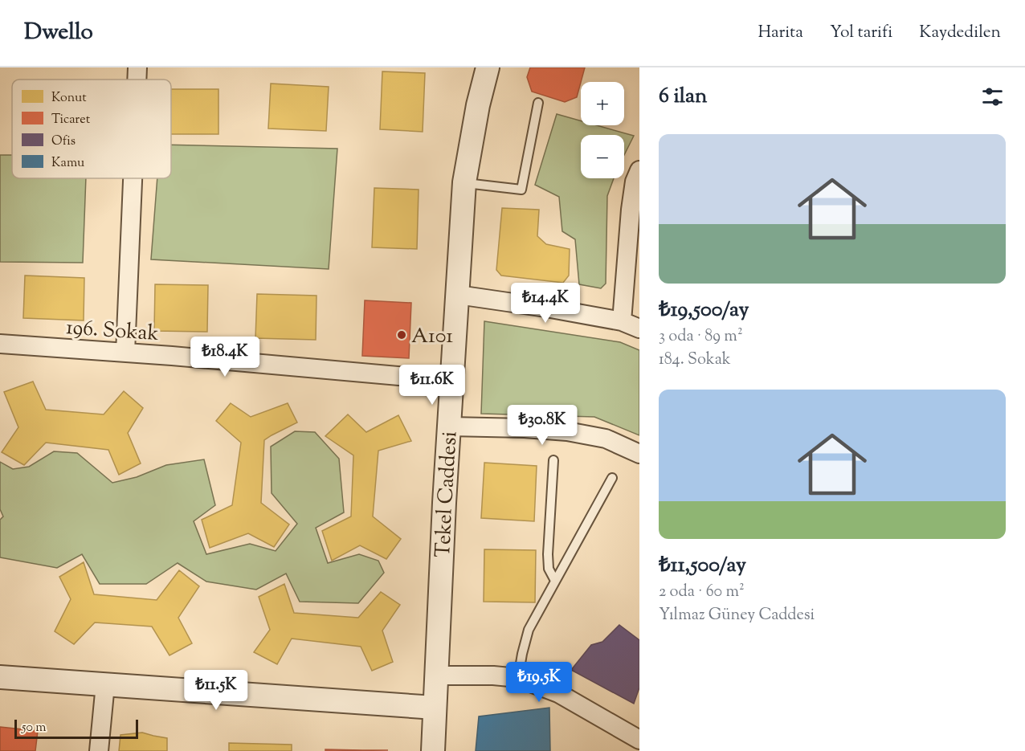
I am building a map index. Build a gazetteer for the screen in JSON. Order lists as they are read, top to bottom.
{
  "streets": {
    "street": ["196. Sokak", "Tekel Caddesi"]
  },
  "crossings": [
    ["196. Sokak", "Tekel Caddesi"]
  ],
  "places": ["A101"],
  "legend": [
    "Konut",
    "Ticaret",
    "Ofis",
    "Kamu"
  ],
  "scale_bar": "50 m",
  "page": {
    "header": "Dwello",
    "nav": ["Harita", "Yol tarifi", "Kaydedilen"],
    "heading": "6 ilan",
    "map_buttons": ["+", "−"],
    "list": [
      {
        "name": "₺19,500/ay",
        "note": "3 oda · 89 m² · 184. Sokak"
      },
      {
        "name": "₺11,500/ay",
        "note": "2 oda · 60 m² · Yılmaz Güney Caddesi"
      }
    ],
    "price": [
      "₺14.4K",
      "₺18.4K",
      "₺11.6K",
      "₺30.8K",
      "₺19.5K",
      "₺11.5K"
    ],
    "scale": "50 m"
  }
}
